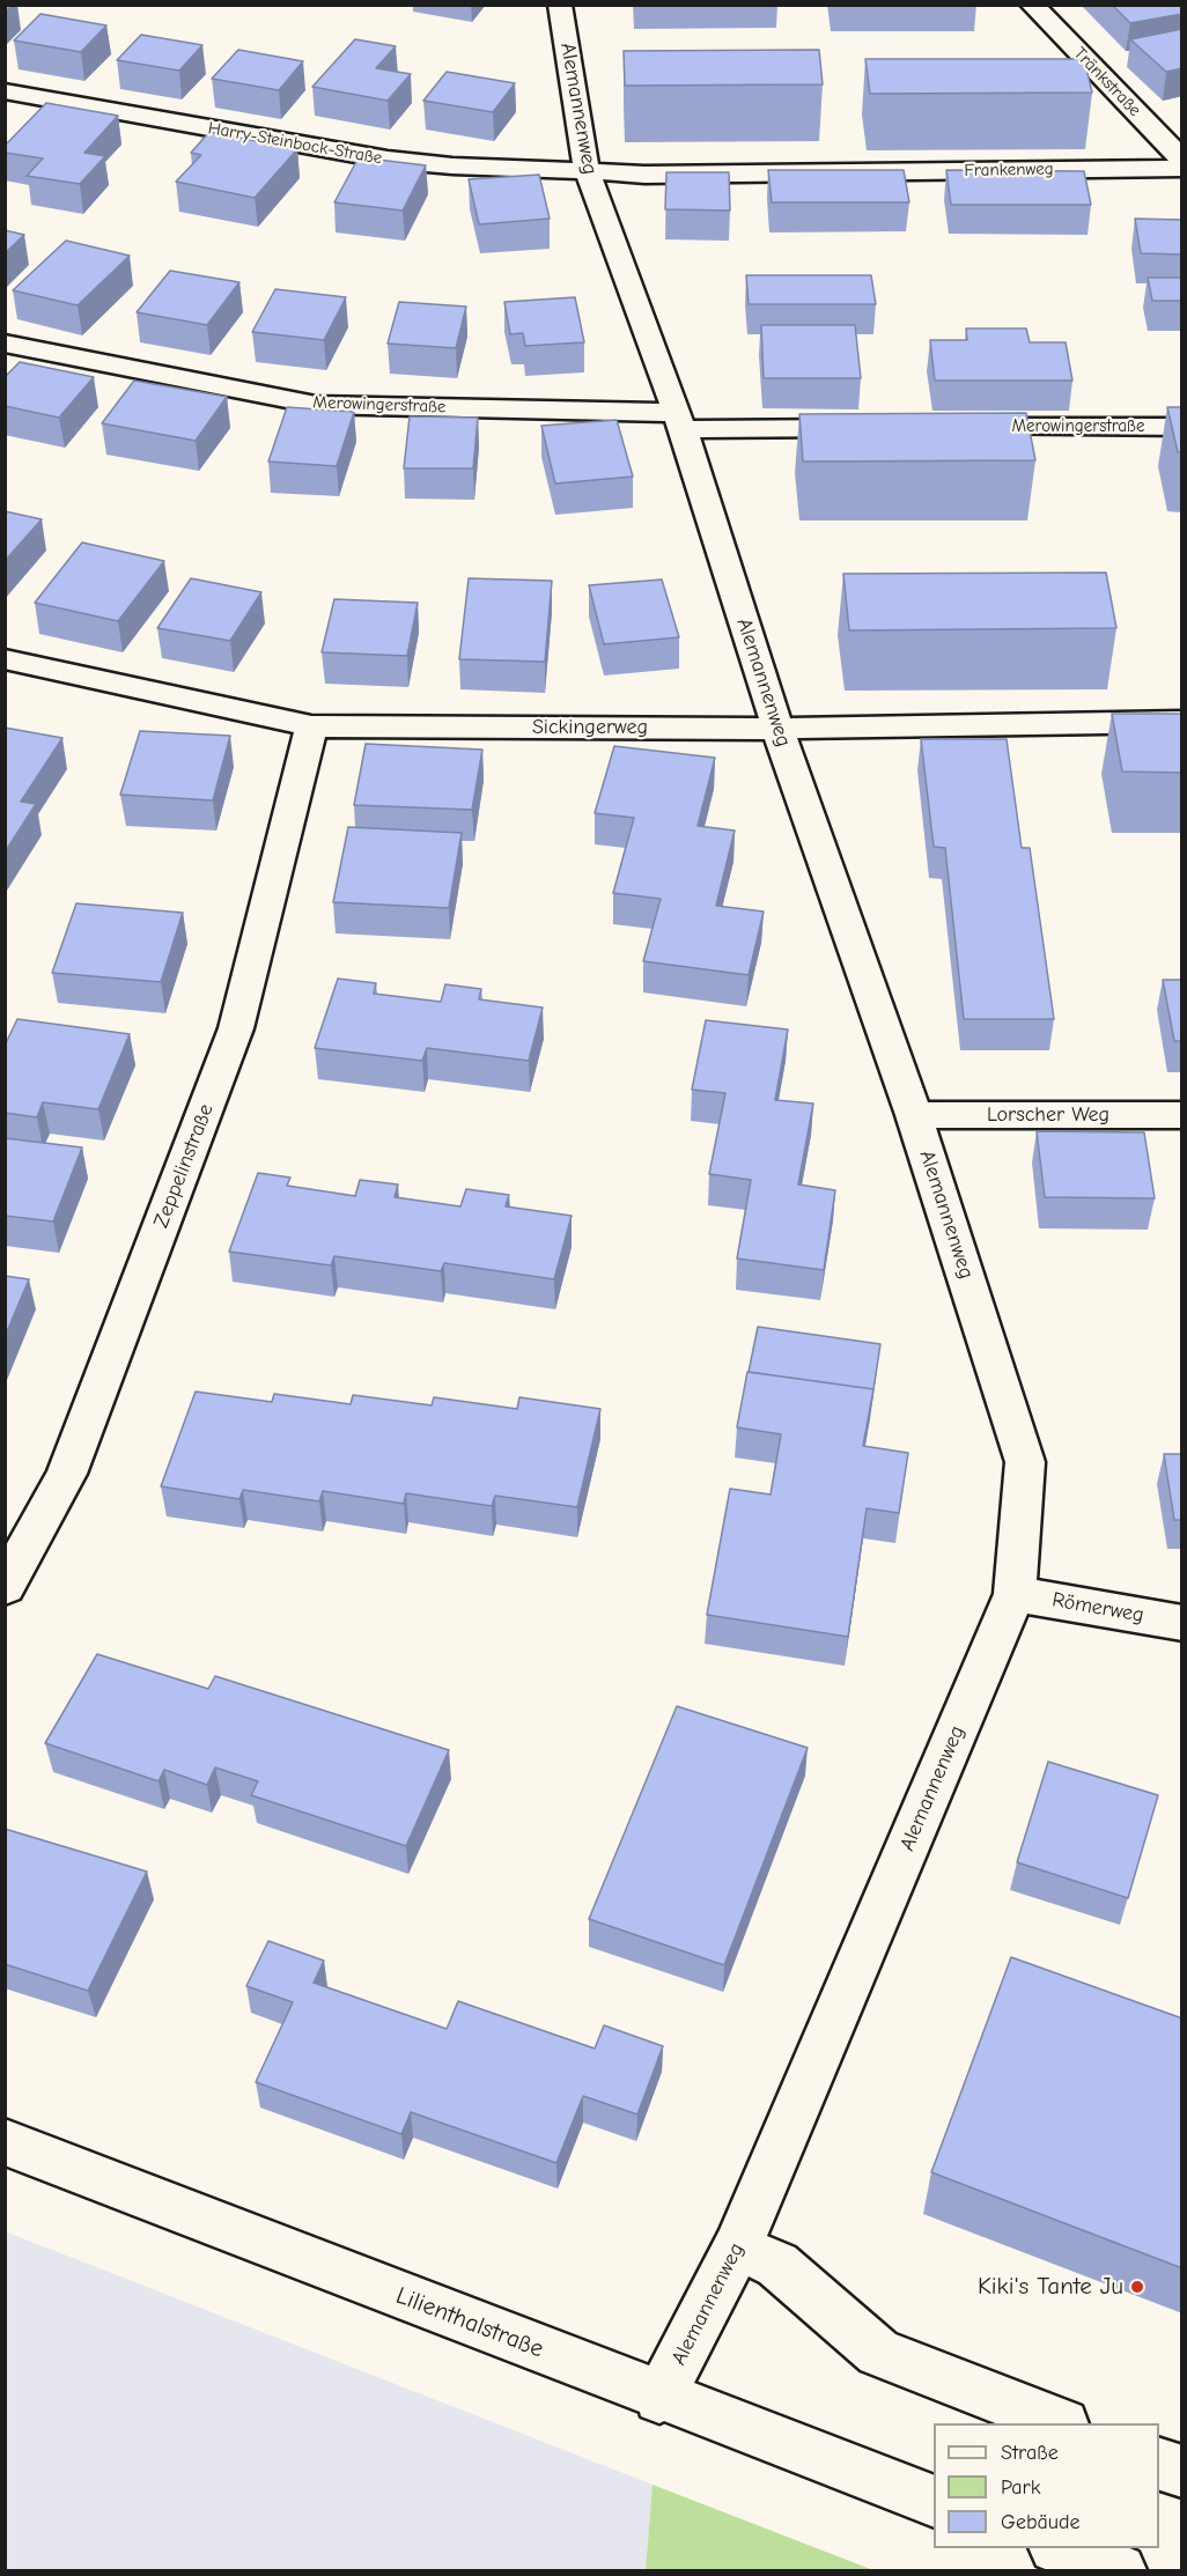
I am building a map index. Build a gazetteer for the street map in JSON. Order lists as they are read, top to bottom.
{
  "streets": {
    "street": [
      "Tränkstraße",
      "Alemannenweg",
      "Harry-Steinbock-Straße",
      "Frankenweg",
      "Merowingerstraße",
      "Sickingerweg",
      "Lorscher Weg",
      "Zeppelinstraße",
      "Römerweg",
      "Lilienthalstraße"
    ]
  },
  "crossings": [
    ["Alemannenweg", "Harry-Steinbock-Straße"],
    ["Alemannenweg", "Frankenweg"],
    ["Alemannenweg", "Merowingerstraße"],
    ["Alemannenweg", "Sickingerweg"],
    ["Alemannenweg", "Lorscher Weg"],
    ["Alemannenweg", "Römerweg"],
    ["Alemannenweg", "Lilienthalstraße"],
    ["Harry-Steinbock-Straße", "Frankenweg"],
    ["Sickingerweg", "Zeppelinstraße"]
  ],
  "places": ["Kiki's Tante Ju"],
  "legend": ["Straße", "Park", "Gebäude"]
}
